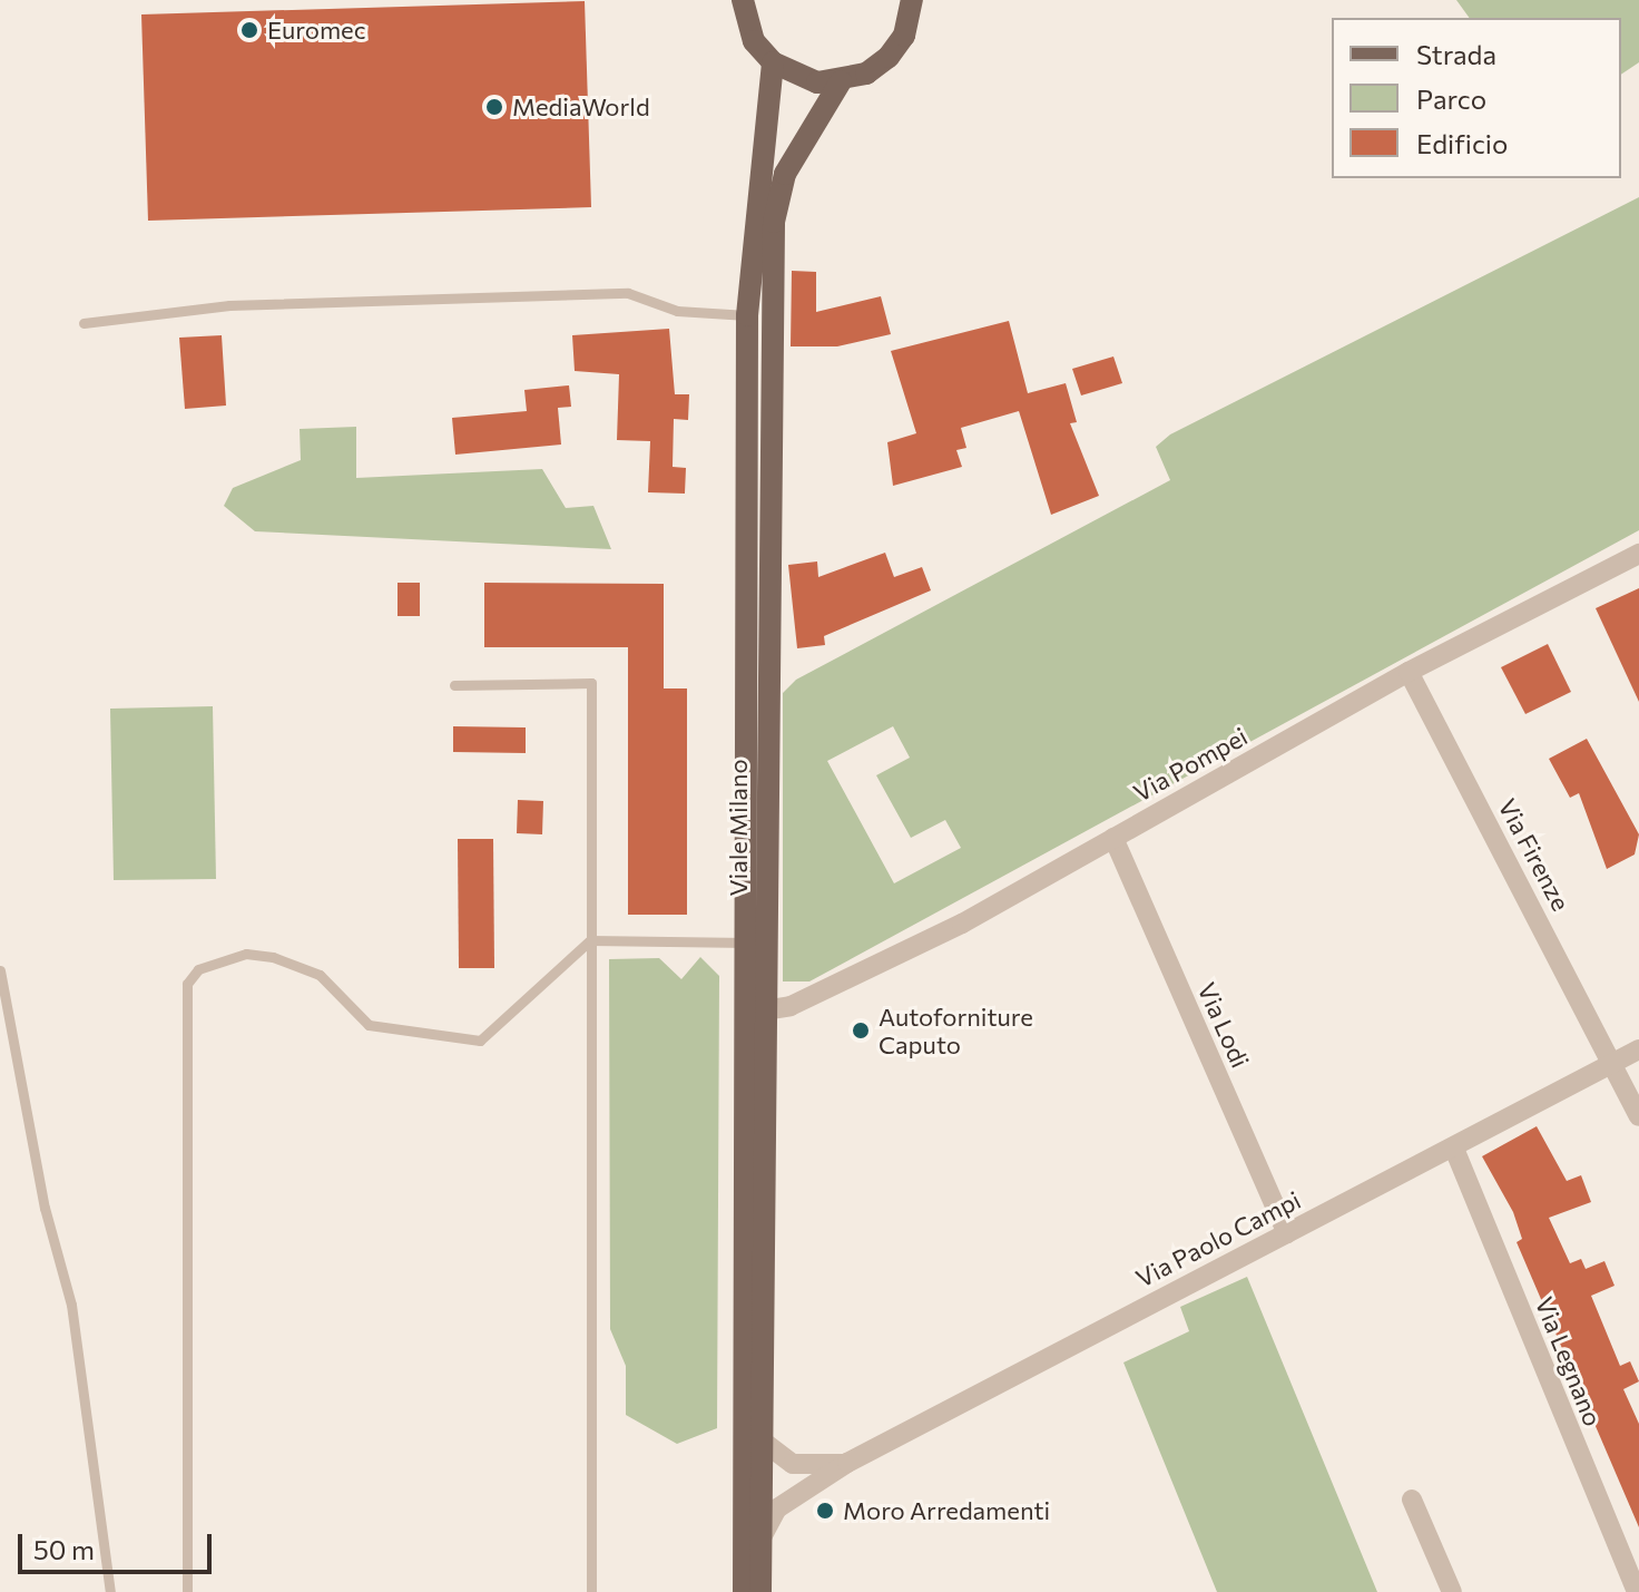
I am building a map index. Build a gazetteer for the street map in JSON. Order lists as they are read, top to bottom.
{
  "streets": {
    "main road": ["Viale Milano"],
    "street": [
      "Via Pompei",
      "Via Firenze",
      "Via Lodi",
      "Via Paolo Campi",
      "Via Legnano"
    ]
  },
  "crossings": [
    ["Via Pompei", "Viale Milano"],
    ["Via Pompei", "Via Firenze"],
    ["Via Pompei", "Via Lodi"],
    ["Viale Milano", "Via Paolo Campi"],
    ["Via Firenze", "Via Paolo Campi"],
    ["Via Lodi", "Via Paolo Campi"],
    ["Via Paolo Campi", "Via Legnano"]
  ],
  "places": [
    "Euromec",
    "MediaWorld",
    "Autoforniture Caputo",
    "Moro Arredamenti"
  ],
  "legend": ["Strada", "Parco", "Edificio"],
  "scale_bar": "50 m"
}
